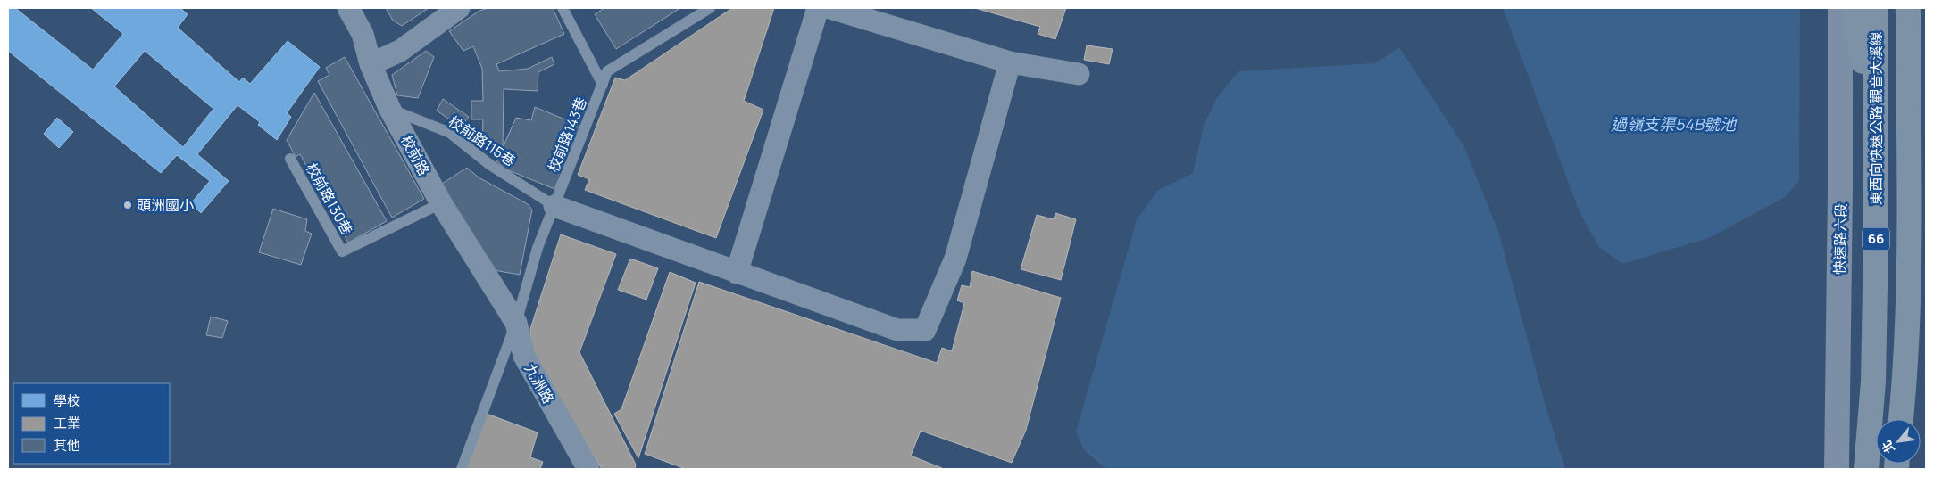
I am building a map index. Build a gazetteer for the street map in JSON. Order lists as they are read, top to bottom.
{
  "streets": {
    "highway": ["東西向快速公路 觀音大溪線", "66"],
    "main road": ["快速路六段"],
    "street": ["校前路", "九洲路"],
    "lane": ["校前路143巷", "校前路115巷", "校前路130巷"]
  },
  "crossings": [
    ["校前路143巷", "校前路115巷"],
    ["校前路143巷", "九洲路"],
    ["校前路115巷", "校前路"],
    ["校前路", "校前路130巷"],
    ["校前路", "九洲路"]
  ],
  "water": ["過嶺支渠54B號池"],
  "places": ["頭洲國小"],
  "legend": ["學校", "工業", "其他"],
  "north": "bottom left"
}
